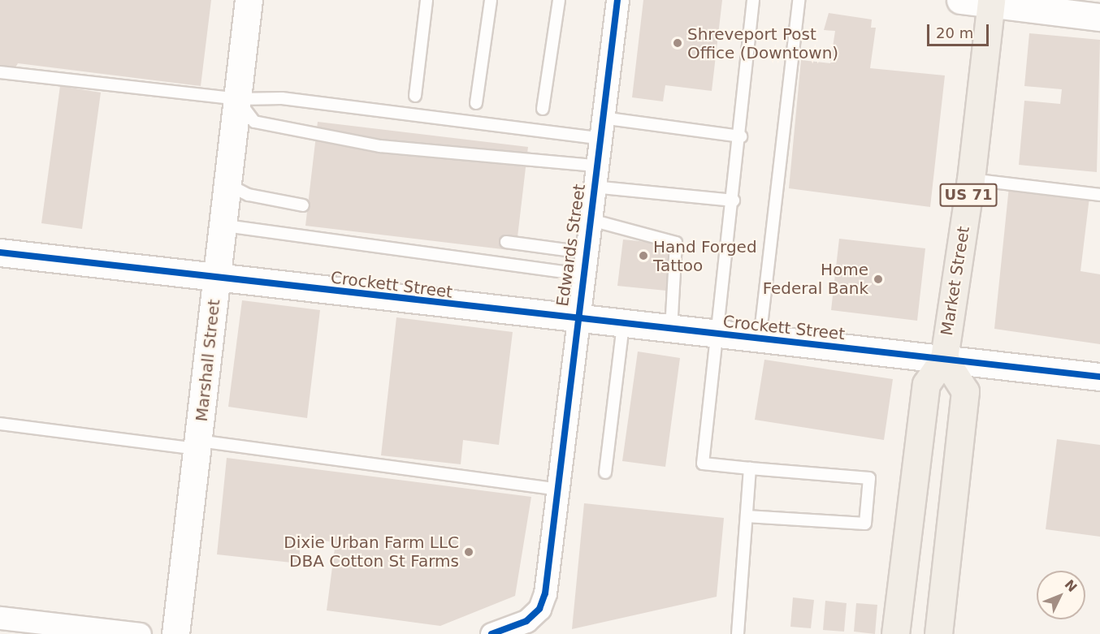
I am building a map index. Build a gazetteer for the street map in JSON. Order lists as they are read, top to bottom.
{
  "streets": {
    "main road": ["US 71", "Market Street"],
    "street": ["Edwards Street", "Crockett Street", "Marshall Street"]
  },
  "crossings": [
    ["Edwards Street", "Crockett Street"],
    ["Market Street", "Crockett Street"],
    ["Crockett Street", "Marshall Street"]
  ],
  "places": [
    "Shreveport Post Office (Downtown)",
    "Hand Forged Tattoo",
    "Home Federal Bank",
    "Dixie Urban Farm LLC DBA Cotton St Farms"
  ],
  "scale_bar": "20 m",
  "north": "top right"
}
